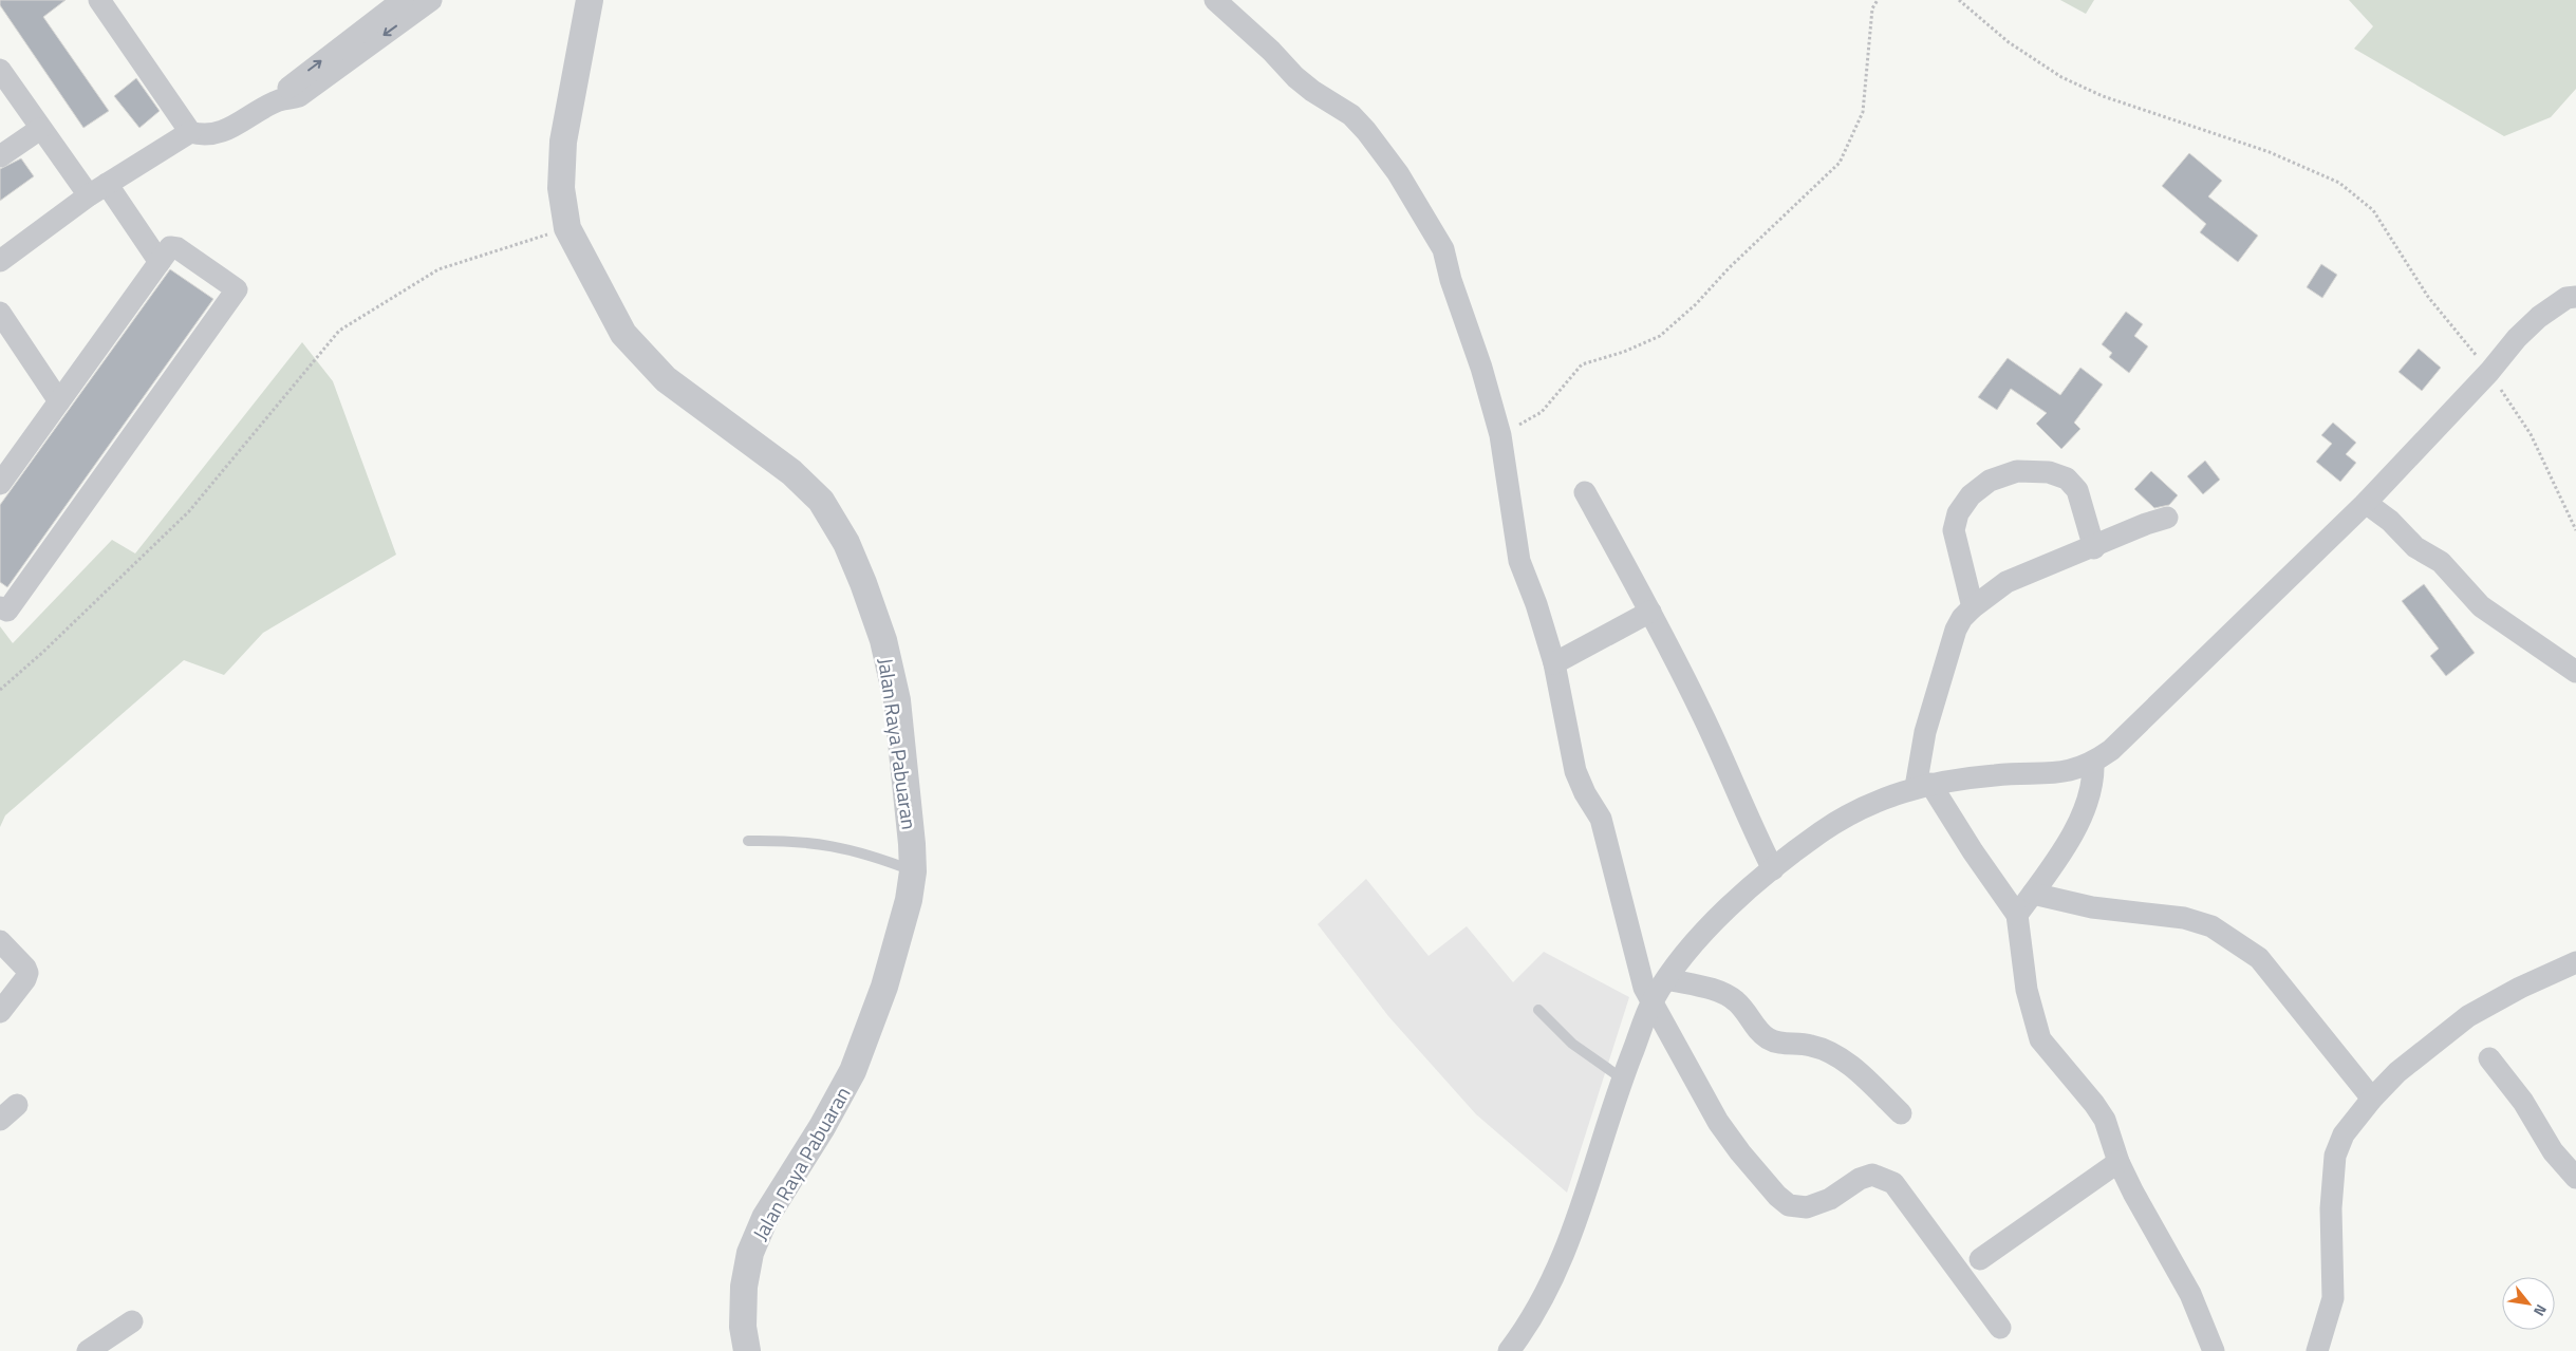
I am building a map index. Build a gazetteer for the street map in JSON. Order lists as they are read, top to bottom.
{
  "streets": {
    "street": ["Jalan Raya Pabuaran"]
  },
  "north": "bottom right"
}
